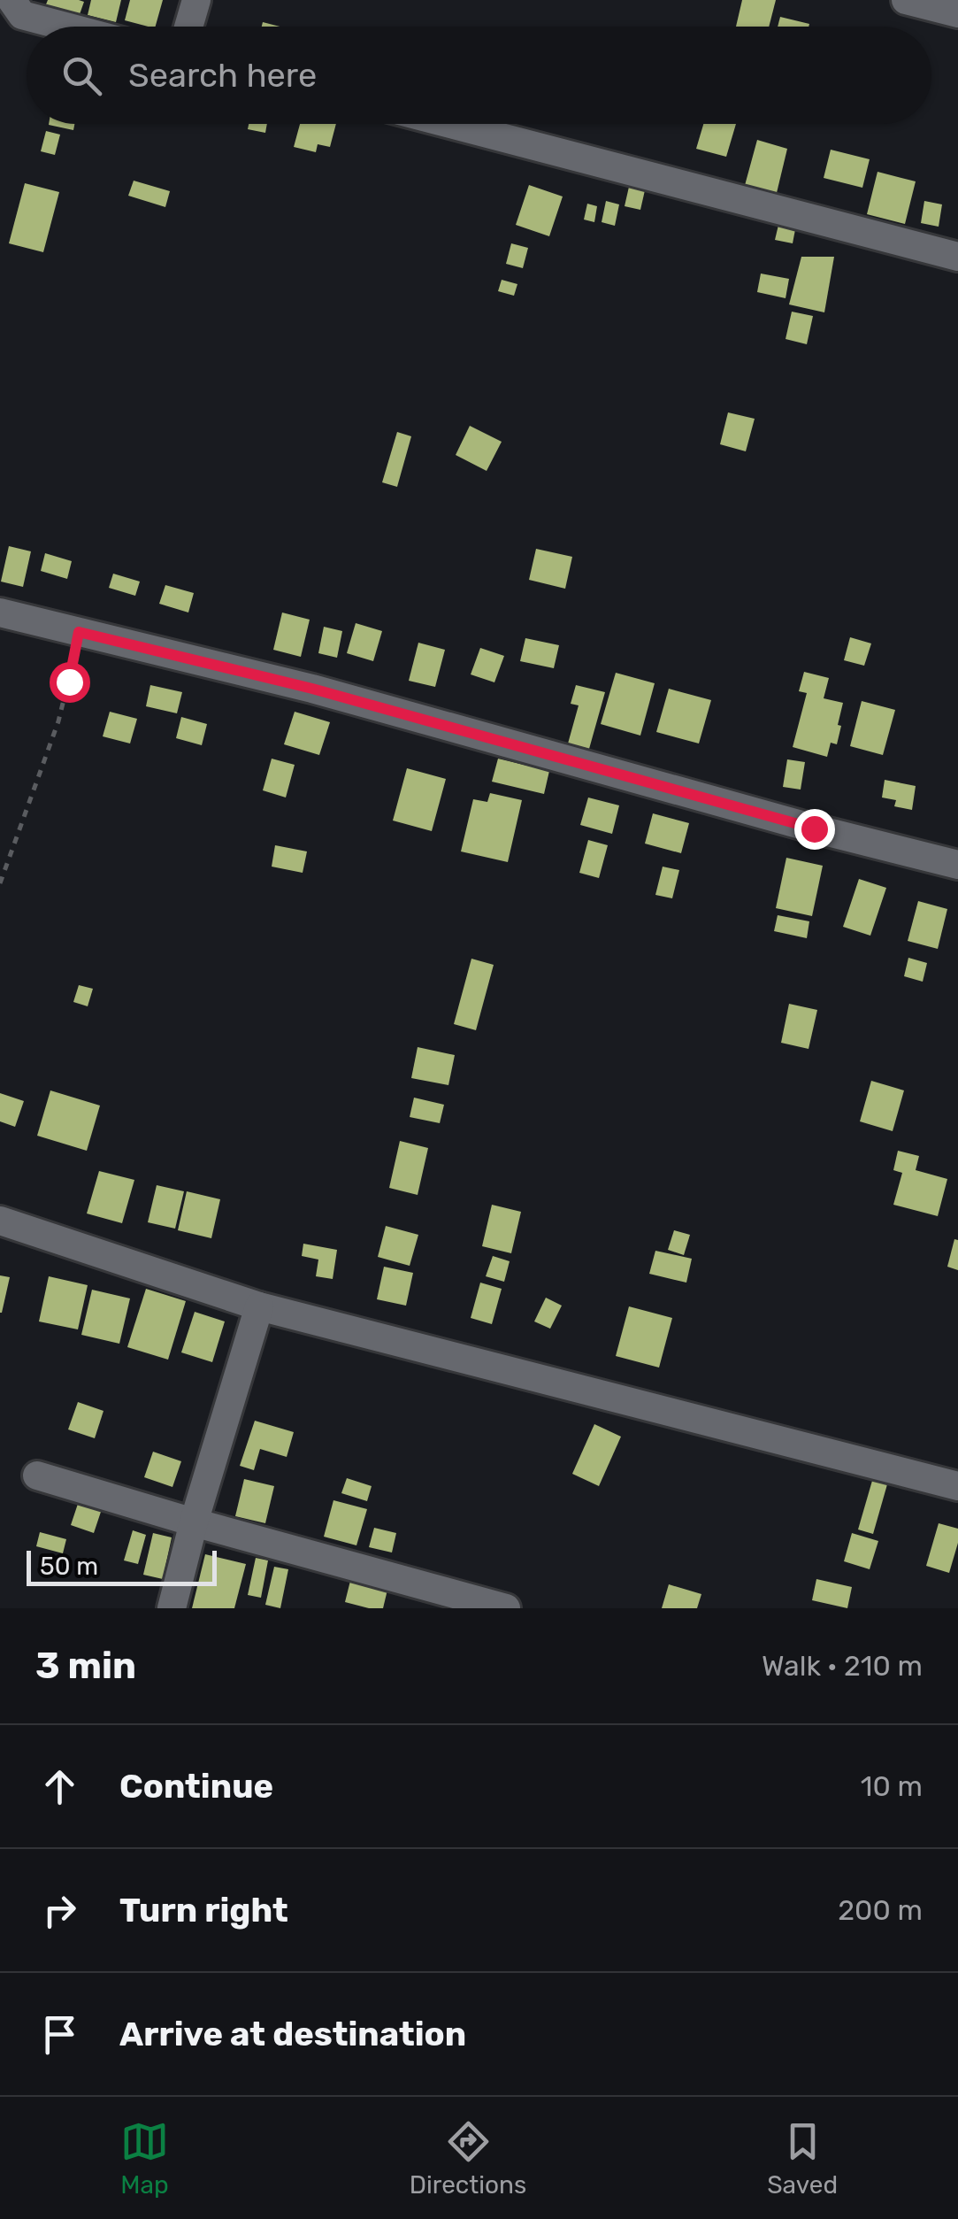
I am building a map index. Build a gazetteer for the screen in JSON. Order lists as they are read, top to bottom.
{
  "scale_bar": "50 m",
  "page": {
    "search": "Search here",
    "scale": "50 m",
    "heading": ["3 min", "Walk · 210 m"],
    "list": [
      ["Continue", "10 m"],
      ["Turn right", "200 m"],
      "Arrive at destination"
    ],
    "nav": ["Map", "Directions", "Saved"]
  }
}
